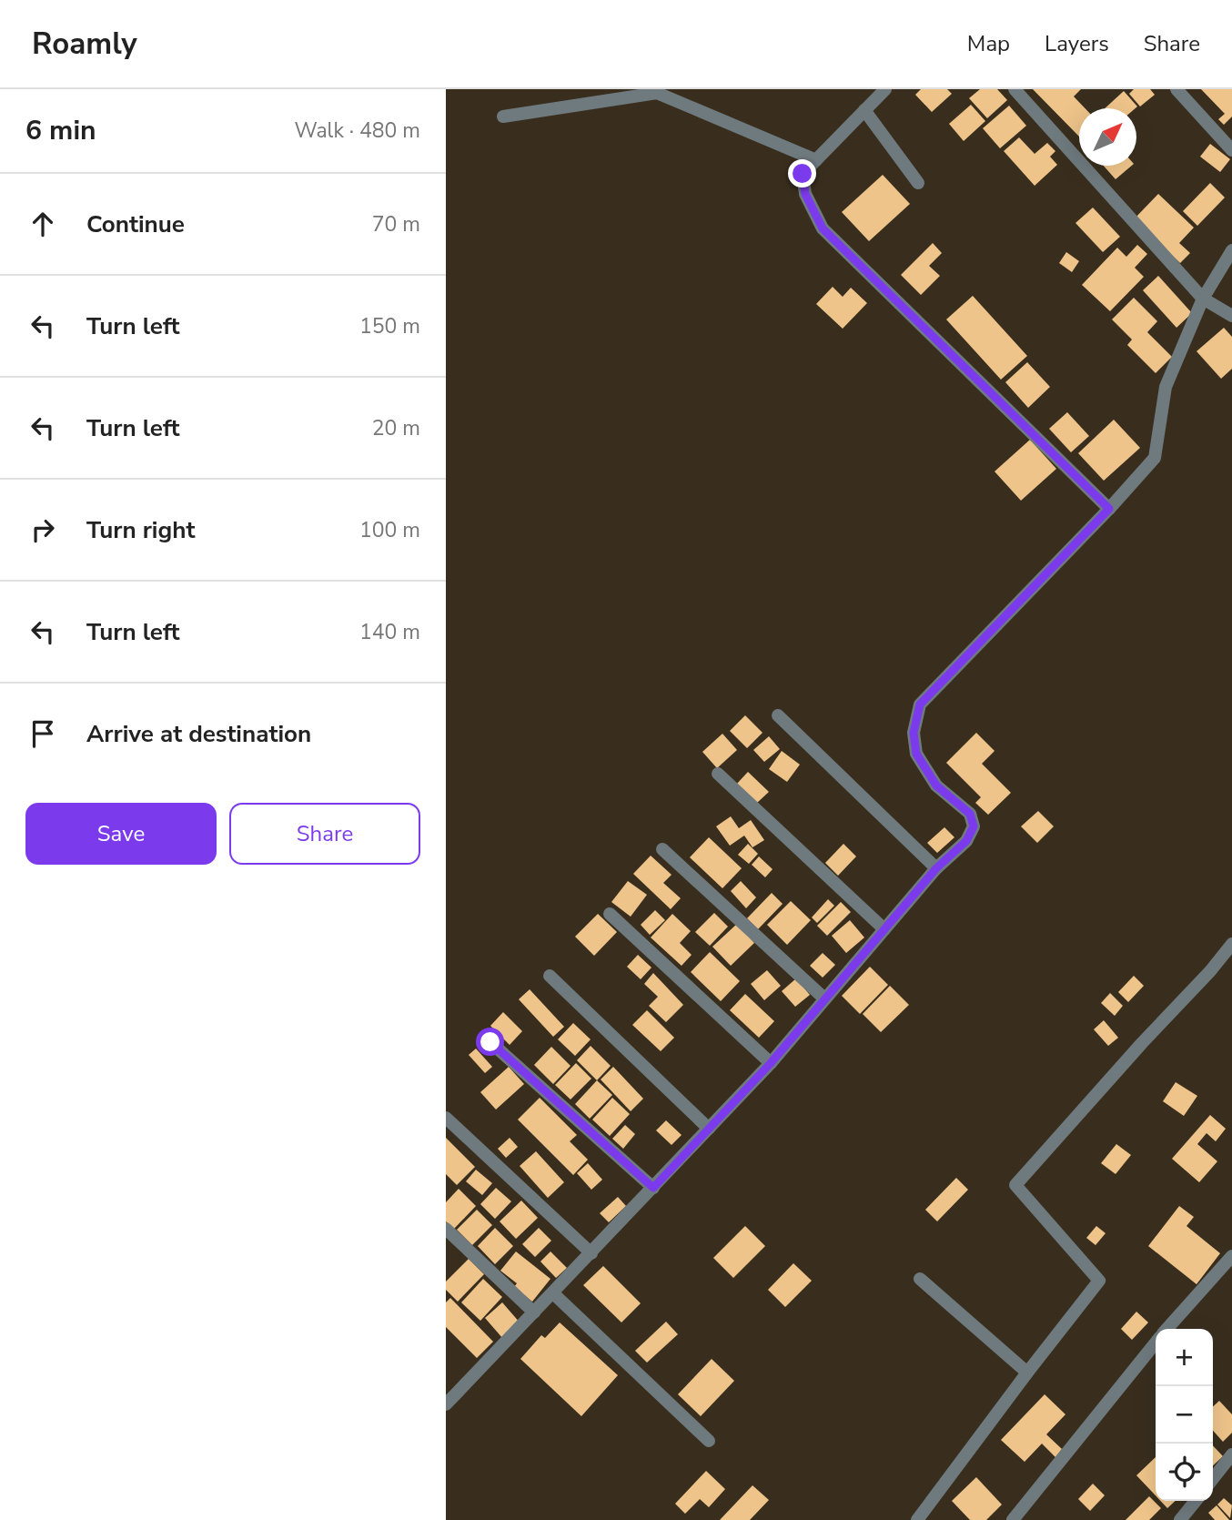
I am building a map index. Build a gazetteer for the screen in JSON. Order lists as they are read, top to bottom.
{
  "north": "top right",
  "page": {
    "header": "Roamly",
    "nav": ["Map", "Layers", "Share"],
    "heading": ["6 min", "Walk · 480 m"],
    "list": [
      ["Continue", "70 m"],
      ["Turn left", "150 m"],
      ["Turn left", "20 m"],
      ["Turn right", "100 m"],
      ["Turn left", "140 m"],
      "Arrive at destination"
    ],
    "buttons": ["Save", "Share"],
    "map_buttons": ["+", "−"]
  }
}
